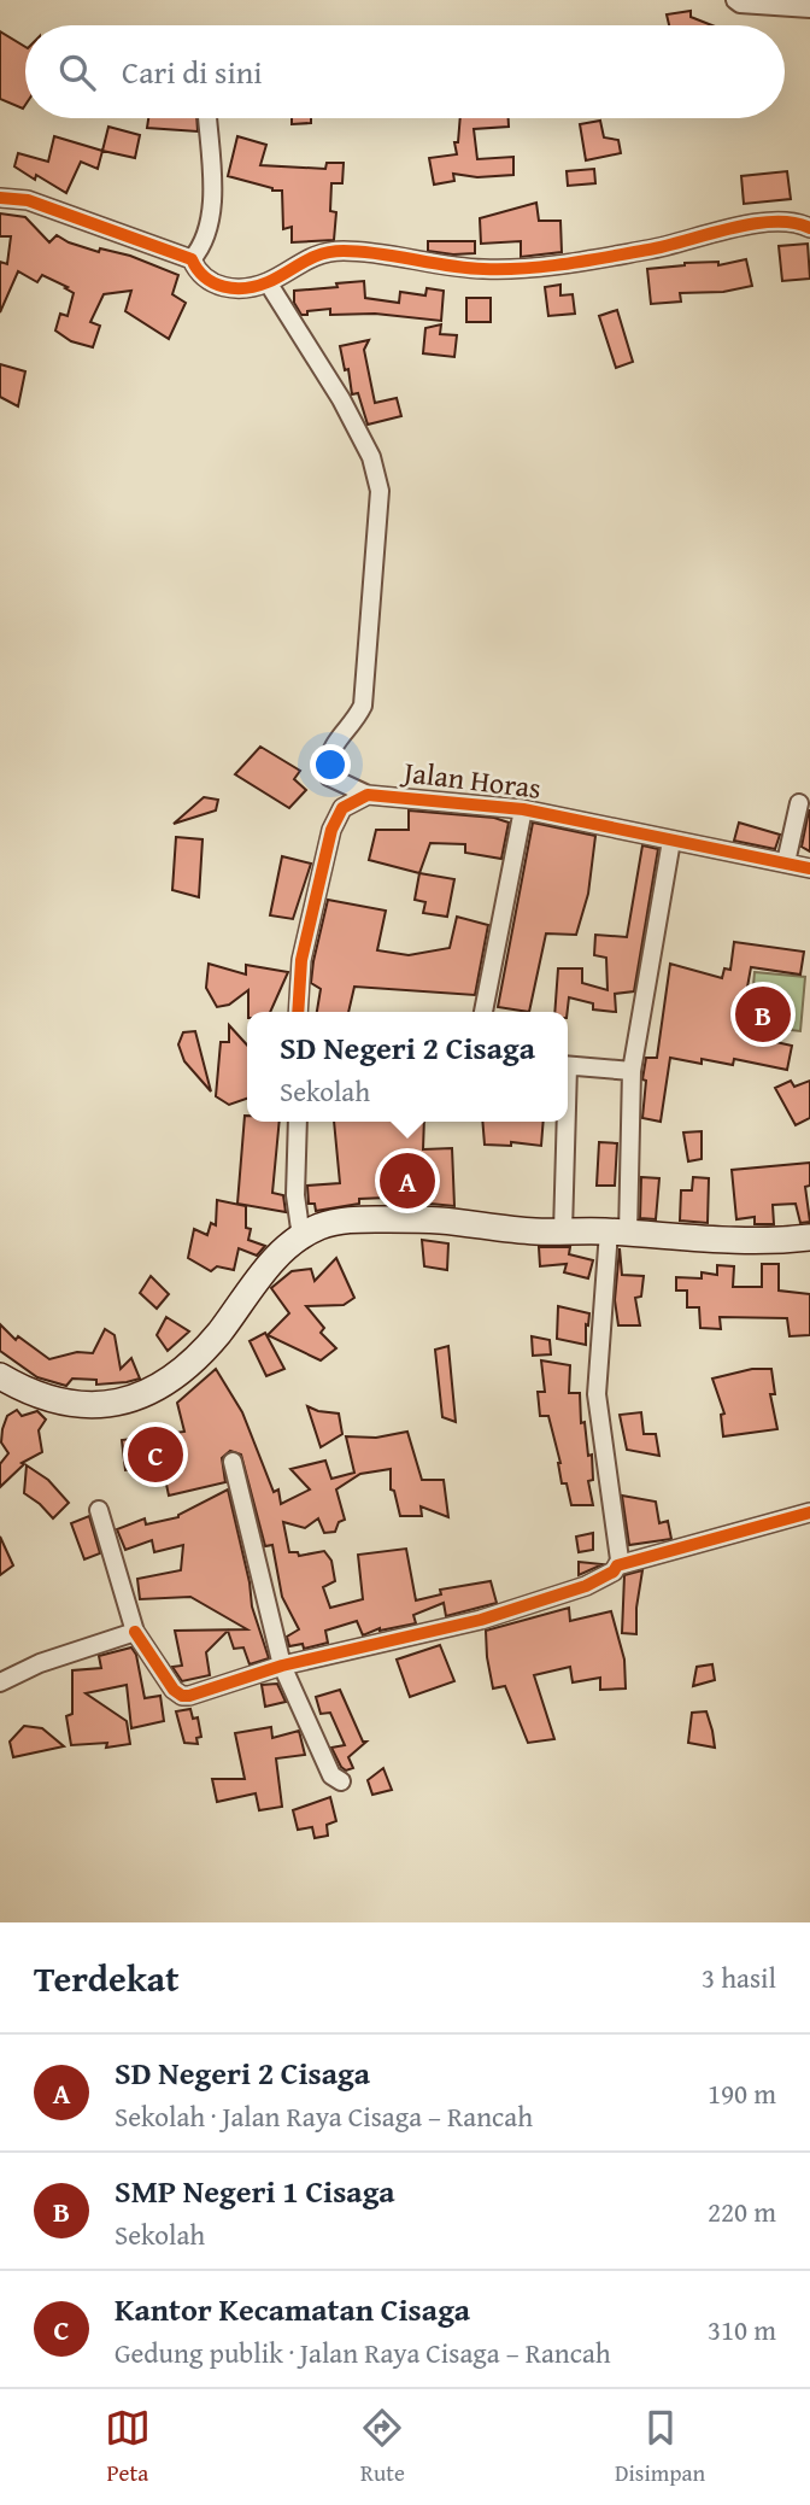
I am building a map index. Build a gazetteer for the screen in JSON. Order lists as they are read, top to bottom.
{
  "streets": {
    "street": ["Jalan Horas"]
  },
  "page": {
    "search": "Cari di sini",
    "pins": ["B", "A", "C"],
    "popup": ["SD Negeri 2 Cisaga", "Sekolah"],
    "heading": ["Terdekat", "3 hasil"],
    "list": [
      {
        "mark": "A",
        "name": "SD Negeri 2 Cisaga",
        "note": "Sekolah · Jalan Raya Cisaga – Rancah",
        "value": "190 m"
      },
      {
        "mark": "B",
        "name": "SMP Negeri 1 Cisaga",
        "note": "Sekolah",
        "value": "220 m"
      },
      {
        "mark": "C",
        "name": "Kantor Kecamatan Cisaga",
        "note": "Gedung publik · Jalan Raya Cisaga – Rancah",
        "value": "310 m"
      }
    ],
    "nav": ["Peta", "Rute", "Disimpan"]
  }
}
